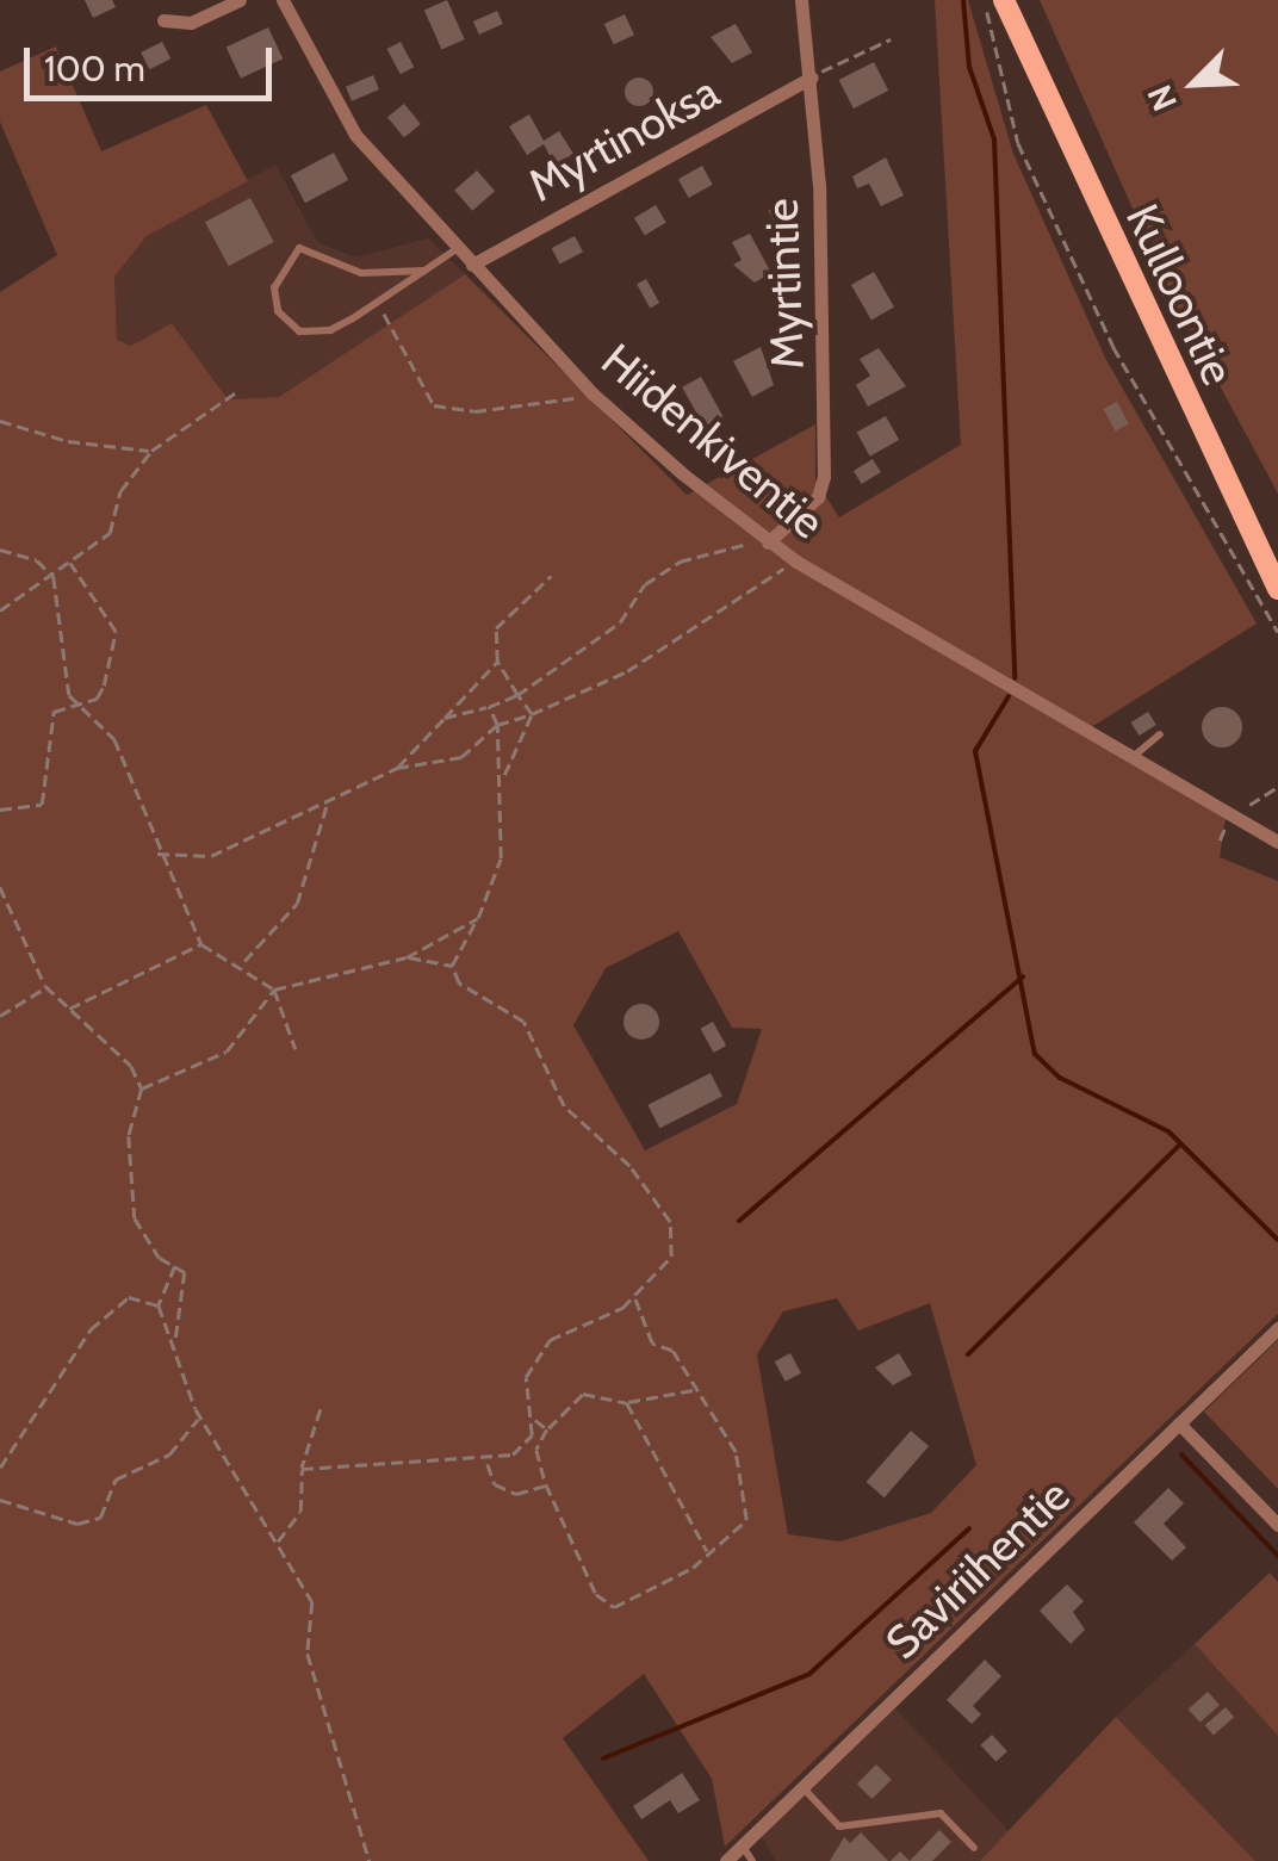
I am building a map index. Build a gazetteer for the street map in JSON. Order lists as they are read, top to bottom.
{
  "streets": {
    "main road": ["Kulloontie"],
    "street": [
      "Myrtinoksa",
      "Myrtintie",
      "Hiidenkiventie",
      "Saviriihentie"
    ]
  },
  "crossings": [
    ["Myrtinoksa", "Myrtintie"],
    ["Myrtinoksa", "Hiidenkiventie"],
    ["Myrtintie", "Hiidenkiventie"]
  ],
  "scale_bar": "100 m",
  "north": "bottom left"
}
